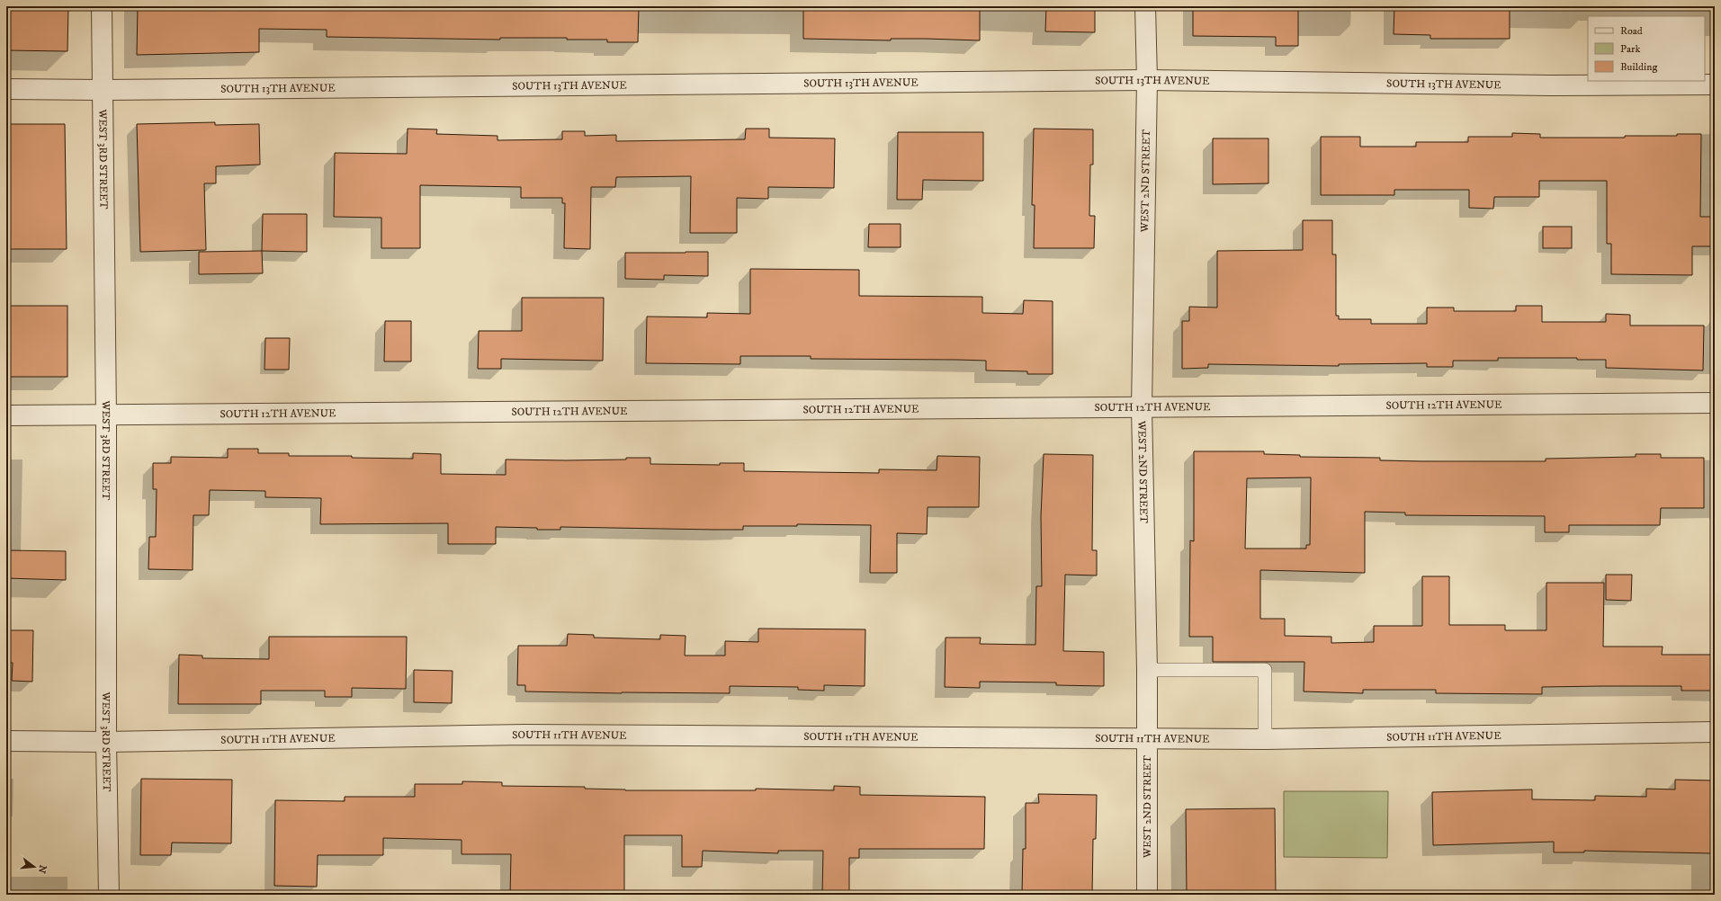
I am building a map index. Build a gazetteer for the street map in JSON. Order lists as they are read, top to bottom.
{
  "streets": {
    "street": [
      "SOUTH 13TH AVENUE",
      "WEST 3RD STREET",
      "WEST 2ND STREET",
      "SOUTH 12TH AVENUE",
      "SOUTH 11TH AVENUE"
    ]
  },
  "crossings": [
    ["SOUTH 13TH AVENUE", "WEST 3RD STREET"],
    ["SOUTH 13TH AVENUE", "WEST 2ND STREET"],
    ["WEST 3RD STREET", "SOUTH 12TH AVENUE"],
    ["WEST 3RD STREET", "SOUTH 11TH AVENUE"],
    ["WEST 2ND STREET", "SOUTH 12TH AVENUE"],
    ["WEST 2ND STREET", "SOUTH 11TH AVENUE"]
  ],
  "legend": ["Road", "Park", "Building"],
  "north": "right"
}
